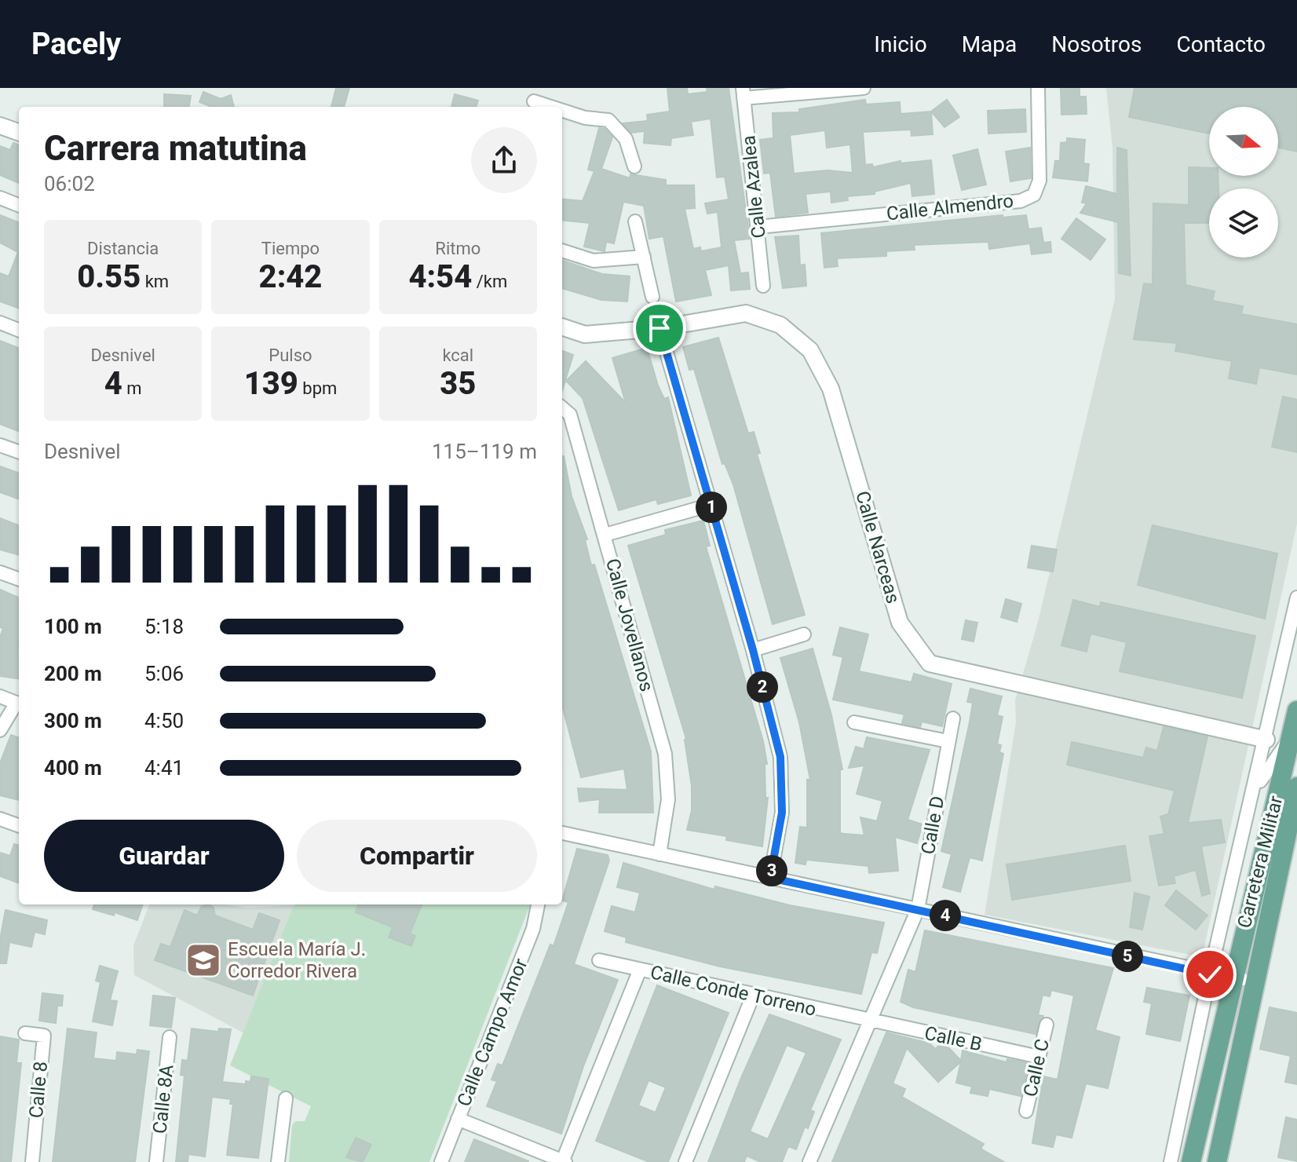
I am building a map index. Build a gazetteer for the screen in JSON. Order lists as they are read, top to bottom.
{
  "streets": {
    "main road": ["Carretera Militar"],
    "street": [
      "Calle Azalea",
      "Calle Almendro",
      "Calle Narceas",
      "Calle Jovellanos",
      "Calle D",
      "Calle Conde Torreno",
      "Calle Campo Amor",
      "Calle B",
      "Calle C",
      "Calle 8",
      "Calle 8A"
    ]
  },
  "crossings": [
    ["Calle Azalea", "Calle Almendro"],
    ["Calle D", "Calle Conde Torreno"],
    ["Calle D", "Calle B"],
    ["Calle Conde Torreno", "Calle B"],
    ["Calle B", "Calle C"]
  ],
  "places": {
    "school or university": ["Escuela María J. Corredor Rivera"]
  },
  "north": "right",
  "page": {
    "header": "Pacely",
    "nav": [
      "Inicio",
      "Mapa",
      "Nosotros",
      "Contacto"
    ],
    "heading": ["Carrera matutina", "06:02"],
    "stats": [
      ["Distancia", "0.55 km"],
      ["Tiempo", "2:42"],
      ["Ritmo", "4:54 /km"],
      ["Desnivel", "4 m"],
      ["Pulso", "139 bpm"],
      ["kcal", "35"]
    ],
    "chart": ["Desnivel", "115–119 m"],
    "pins": [
      "1",
      "2",
      "3",
      "4",
      "5"
    ],
    "list": [
      {
        "name": "100 m",
        "note": "5:18"
      },
      {
        "name": "200 m",
        "note": "5:06"
      },
      {
        "name": "300 m",
        "note": "4:50"
      },
      {
        "name": "400 m",
        "note": "4:41"
      }
    ],
    "buttons": ["Guardar", "Compartir"]
  }
}
